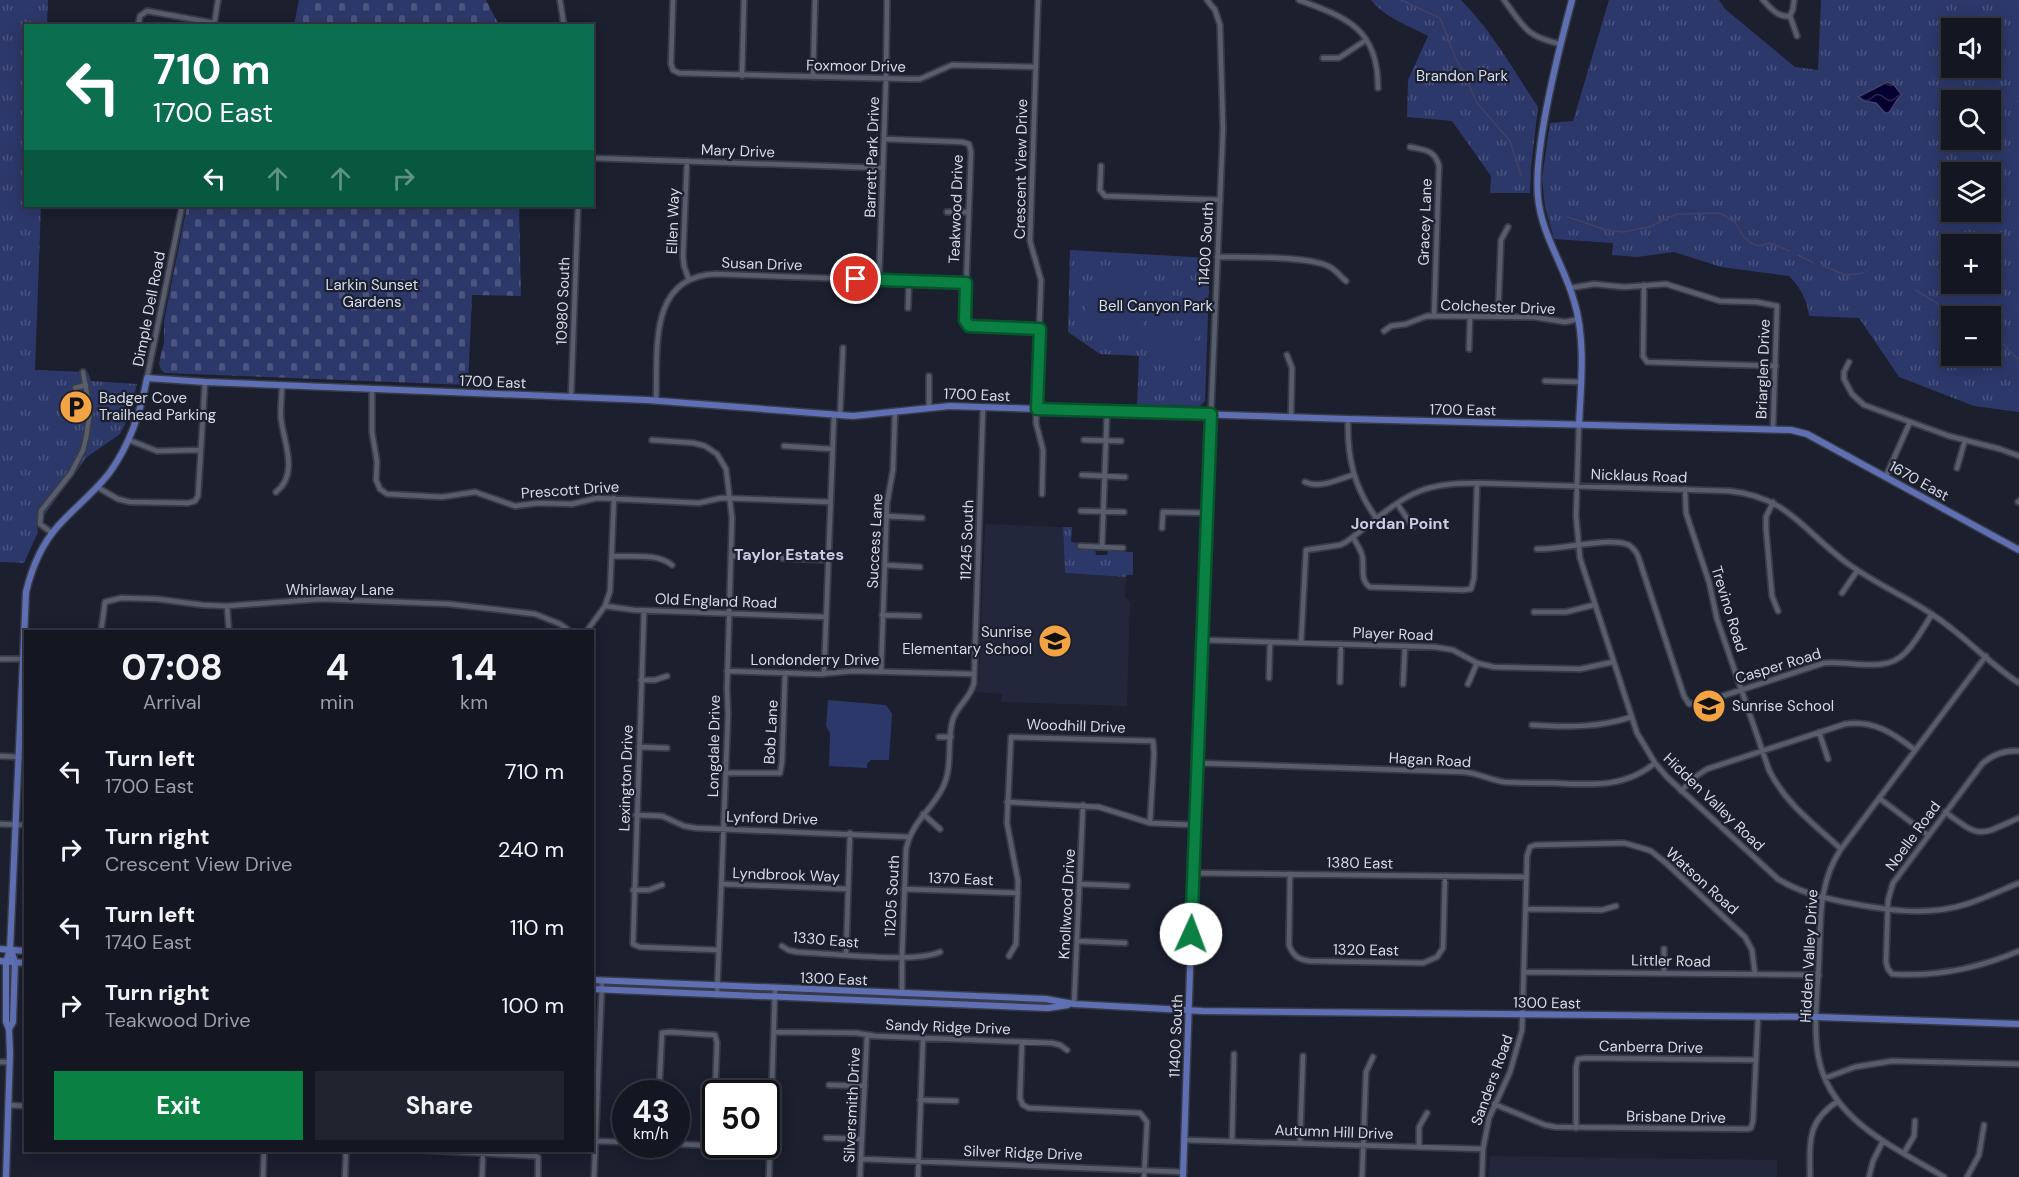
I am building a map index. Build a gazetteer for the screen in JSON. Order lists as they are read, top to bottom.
{
  "streets": {
    "main road": [
      "11400 South",
      "Dimple Dell Road",
      "1700 East",
      "1670 East",
      "1300 East"
    ],
    "street": [
      "Foxmoor Drive",
      "Mary Drive",
      "Barrett Park Drive",
      "Crescent View Drive",
      "Teakwood Drive",
      "Ellen Way",
      "Gracey Lane",
      "Susan Drive",
      "10980 South",
      "Colchester Drive",
      "Briarglen Drive",
      "Nicklaus Road",
      "Prescott Drive",
      "11245 South",
      "Success Lane",
      "Whirlaway Lane",
      "Old England Road",
      "Trevino Road",
      "Player Road",
      "Londonderry Drive",
      "Casper Road",
      "Woodhill Drive",
      "Bob Lane",
      "Longdale Drive",
      "Hagan Road",
      "Lexington Drive",
      "Hidden Valley Road",
      "Lynford Drive",
      "Noelle Road",
      "1380 East",
      "Lyndbrook Way",
      "1370 East",
      "Watson Road",
      "11205 South",
      "Knollwood Drive",
      "1330 East",
      "1320 East",
      "Hidden Valley Drive",
      "Littler Road",
      "Sandy Ridge Drive",
      "Canberra Drive",
      "Sanders Road",
      "Silversmith Drive",
      "Brisbane Drive",
      "Autumn Hill Drive",
      "Silver Ridge Drive"
    ]
  },
  "crossings": [
    ["Foxmoor Drive", "Barrett Park Drive"],
    ["Foxmoor Drive", "Crescent View Drive"],
    ["Mary Drive", "Barrett Park Drive"],
    ["Mary Drive", "Ellen Way"],
    ["Barrett Park Drive", "Teakwood Drive"],
    ["Barrett Park Drive", "Susan Drive"],
    ["Crescent View Drive", "Teakwood Drive"],
    ["Crescent View Drive", "1700 East"],
    ["Teakwood Drive", "Susan Drive"],
    ["Ellen Way", "Susan Drive"],
    ["Gracey Lane", "Colchester Drive"],
    ["11400 South", "1700 East"],
    ["11400 South", "Player Road"],
    ["11400 South", "Hagan Road"],
    ["11400 South", "1380 East"],
    ["11400 South", "1300 East"],
    ["11400 South", "Autumn Hill Drive"],
    ["11400 South", "Silver Ridge Drive"],
    ["10980 South", "1700 East"],
    ["Dimple Dell Road", "1700 East"],
    ["Briarglen Drive", "1700 East"],
    ["1700 East", "1670 East"],
    ["1700 East", "Prescott Drive"],
    ["1700 East", "11245 South"],
    ["1700 East", "Success Lane"],
    ["1700 East", "Hidden Valley Road"],
    ["Nicklaus Road", "Trevino Road"],
    ["Nicklaus Road", "Player Road"],
    ["Nicklaus Road", "Casper Road"],
    ["Nicklaus Road", "Hidden Valley Road"],
    ["Nicklaus Road", "Hidden Valley Drive"],
    ["Prescott Drive", "Longdale Drive"],
    ["11245 South", "Londonderry Drive"],
    ["11245 South", "11205 South"],
    ["Success Lane", "Londonderry Drive"],
    ["Old England Road", "Longdale Drive"],
    ["Old England Road", "Lexington Drive"],
    ["Trevino Road", "Casper Road"],
    ["Trevino Road", "Hidden Valley Drive"],
    ["Player Road", "Hidden Valley Road"],
    ["Londonderry Drive", "Bob Lane"],
    ["Londonderry Drive", "Longdale Drive"],
    ["Londonderry Drive", "11205 South"],
    ["Casper Road", "Hidden Valley Road"],
    ["Woodhill Drive", "1370 East"],
    ["Bob Lane", "Longdale Drive"],
    ["Longdale Drive", "Lexington Drive"],
    ["Longdale Drive", "Lynford Drive"],
    ["Longdale Drive", "Lyndbrook Way"],
    ["Longdale Drive", "1300 East"],
    ["Hagan Road", "Hidden Valley Road"],
    ["Lexington Drive", "Lynford Drive"],
    ["Hidden Valley Road", "Noelle Road"],
    ["Hidden Valley Road", "Hidden Valley Drive"],
    ["Lynford Drive", "11205 South"],
    ["1380 East", "1320 East"],
    ["1380 East", "Sanders Road"],
    ["1370 East", "11205 South"],
    ["Watson Road", "Littler Road"],
    ["Watson Road", "Sanders Road"],
    ["11205 South", "1330 East"],
    ["11205 South", "1300 East"],
    ["Knollwood Drive", "1300 East"],
    ["Hidden Valley Drive", "Littler Road"],
    ["Hidden Valley Drive", "1300 East"],
    ["Littler Road", "Sanders Road"],
    ["1300 East", "Sanders Road"],
    ["1300 East", "Brisbane Drive"],
    ["Sandy Ridge Drive", "Silversmith Drive"],
    ["Sandy Ridge Drive", "Silver Ridge Drive"],
    ["Canberra Drive", "Brisbane Drive"],
    ["Sanders Road", "Brisbane Drive"],
    ["Sanders Road", "Autumn Hill Drive"],
    ["Silversmith Drive", "Silver Ridge Drive"]
  ],
  "districts": ["Jordan Point", "Taylor Estates"],
  "parks": ["Brandon Park", "Larkin Sunset Gardens", "Bell Canyon Park"],
  "places": {
    "parking": ["Badger Cove Trailhead Parking"],
    "school or university": ["Sunrise Elementary School", "Sunrise School"]
  },
  "page": {
    "map_buttons": ["+", "−"],
    "turn": ["710 m", "1700 East"],
    "eta": [
      "07:08",
      "Arrival",
      "4",
      "min",
      "1.4",
      "km"
    ],
    "list": [
      {
        "name": "Turn left",
        "note": "1700 East",
        "value": "710 m"
      },
      {
        "name": "Turn right",
        "note": "Crescent View Drive",
        "value": "240 m"
      },
      {
        "name": "Turn left",
        "note": "1740 East",
        "value": "110 m"
      },
      {
        "name": "Turn right",
        "note": "Teakwood Drive",
        "value": "100 m"
      }
    ],
    "buttons": ["Exit", "Share"],
    "speed": "43 km/h",
    "limit": "50"
  }
}
